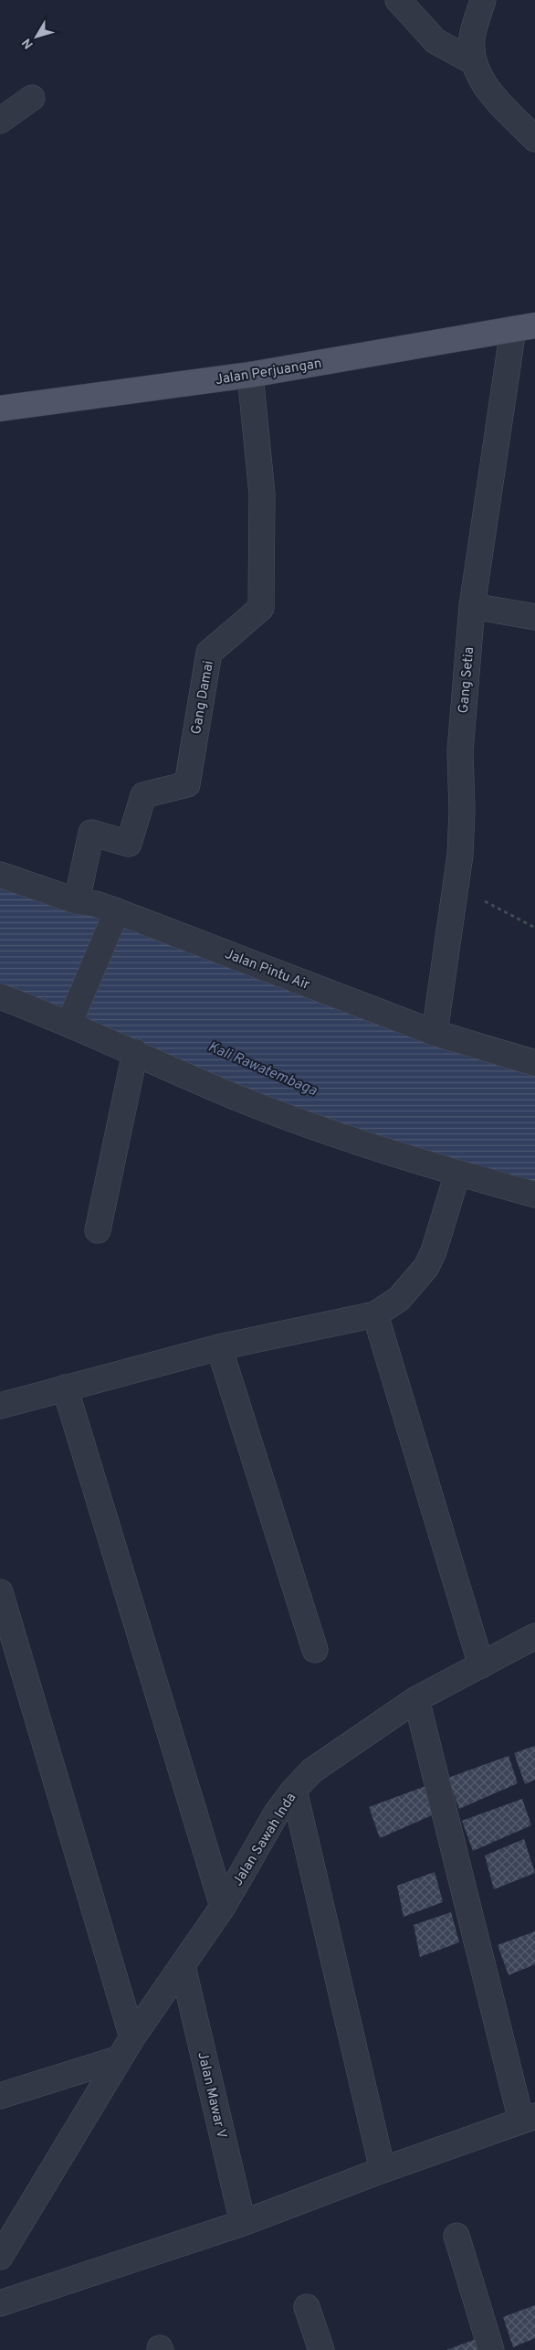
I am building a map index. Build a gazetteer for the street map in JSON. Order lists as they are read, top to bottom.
{
  "streets": {
    "main road": ["Jalan Perjuangan"],
    "street": [
      "Gang Setia",
      "Gang Damai",
      "Jalan Pintu Air",
      "Jalan Sawah Inda",
      "Jalan Mawar V"
    ]
  },
  "crossings": [
    ["Jalan Perjuangan", "Gang Setia"],
    ["Jalan Perjuangan", "Gang Damai"],
    ["Gang Setia", "Jalan Pintu Air"],
    ["Gang Damai", "Jalan Pintu Air"],
    ["Jalan Sawah Inda", "Jalan Mawar V"]
  ],
  "water": ["Kali Rawatembaga"],
  "north": "bottom left"
}
